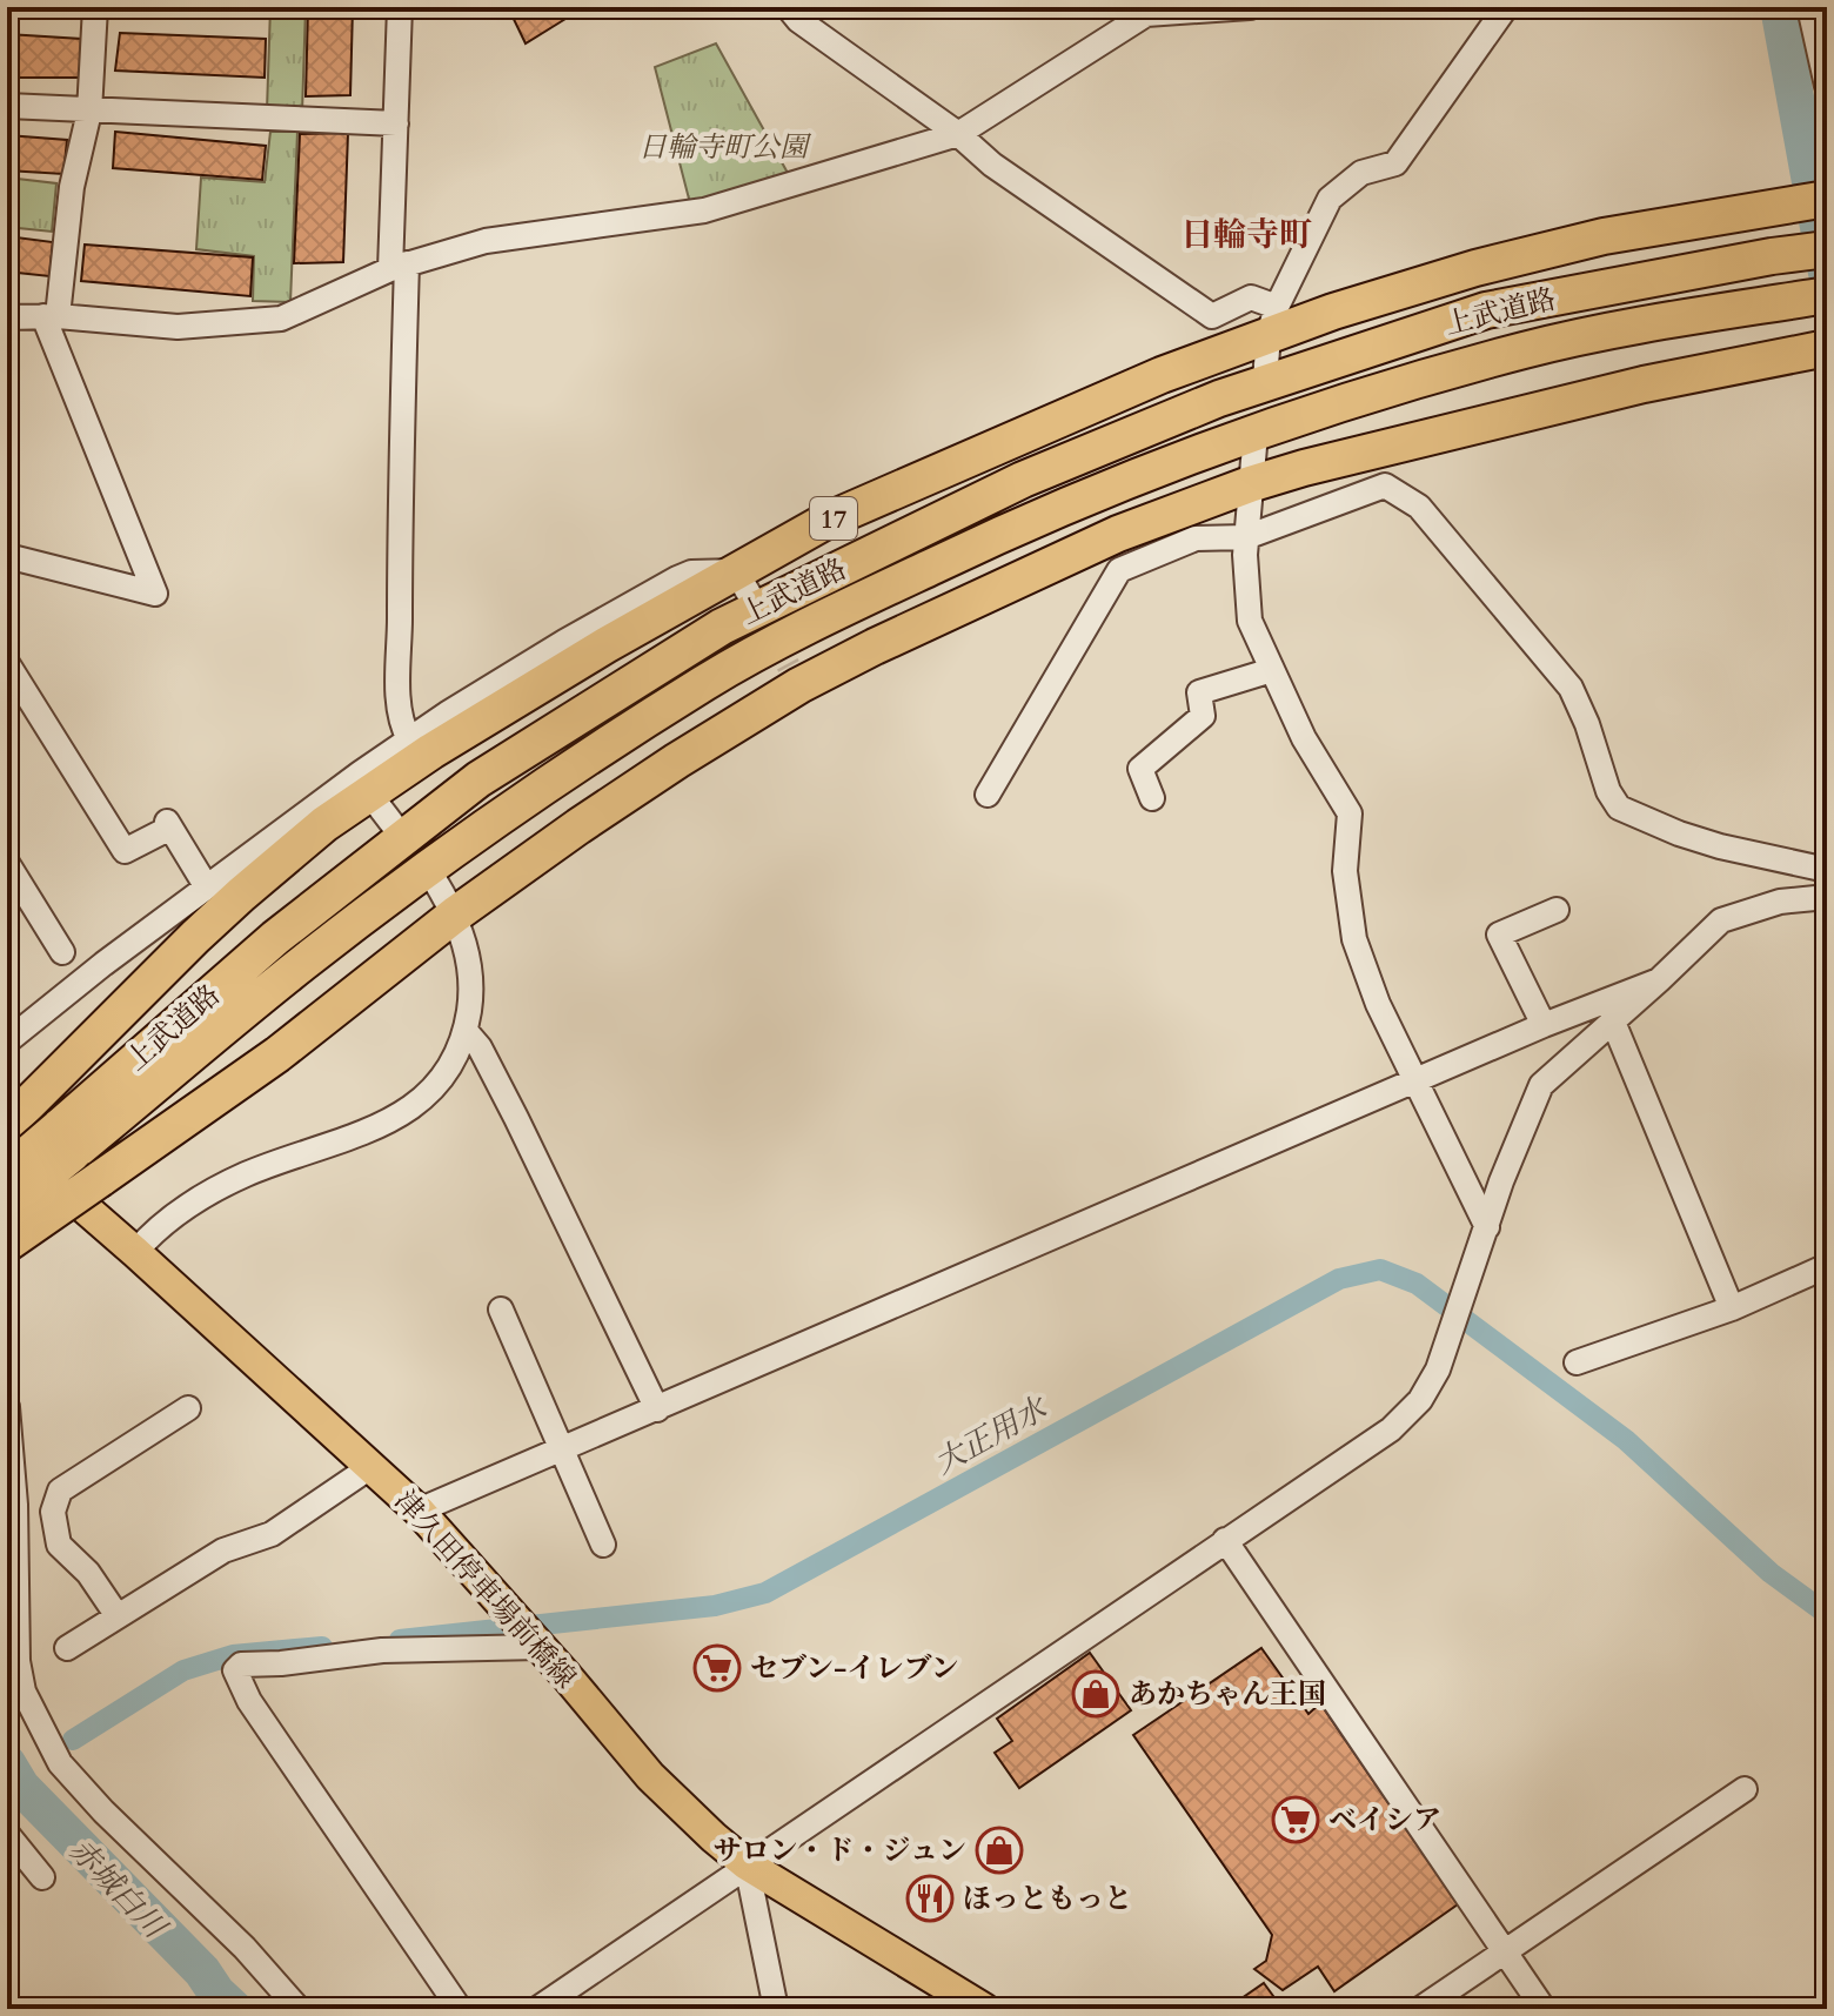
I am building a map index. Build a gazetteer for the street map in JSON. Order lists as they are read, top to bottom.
{
  "streets": {
    "highway": ["上武道路", "17"],
    "main road": ["津久田停車場前橋線"]
  },
  "crossings": [
    ["17", "津久田停車場前橋線"]
  ],
  "districts": ["日輪寺町"],
  "water": ["大正用水", "赤城白川"],
  "parks": ["日輪寺町公園"],
  "places": {
    "supermarket": ["セブン-イレブン", "ベイシア"],
    "shop": ["あかちゃん王国", "サロン・ド・ジュン"],
    "restaurant": ["ほっともっと"]
  }
}
